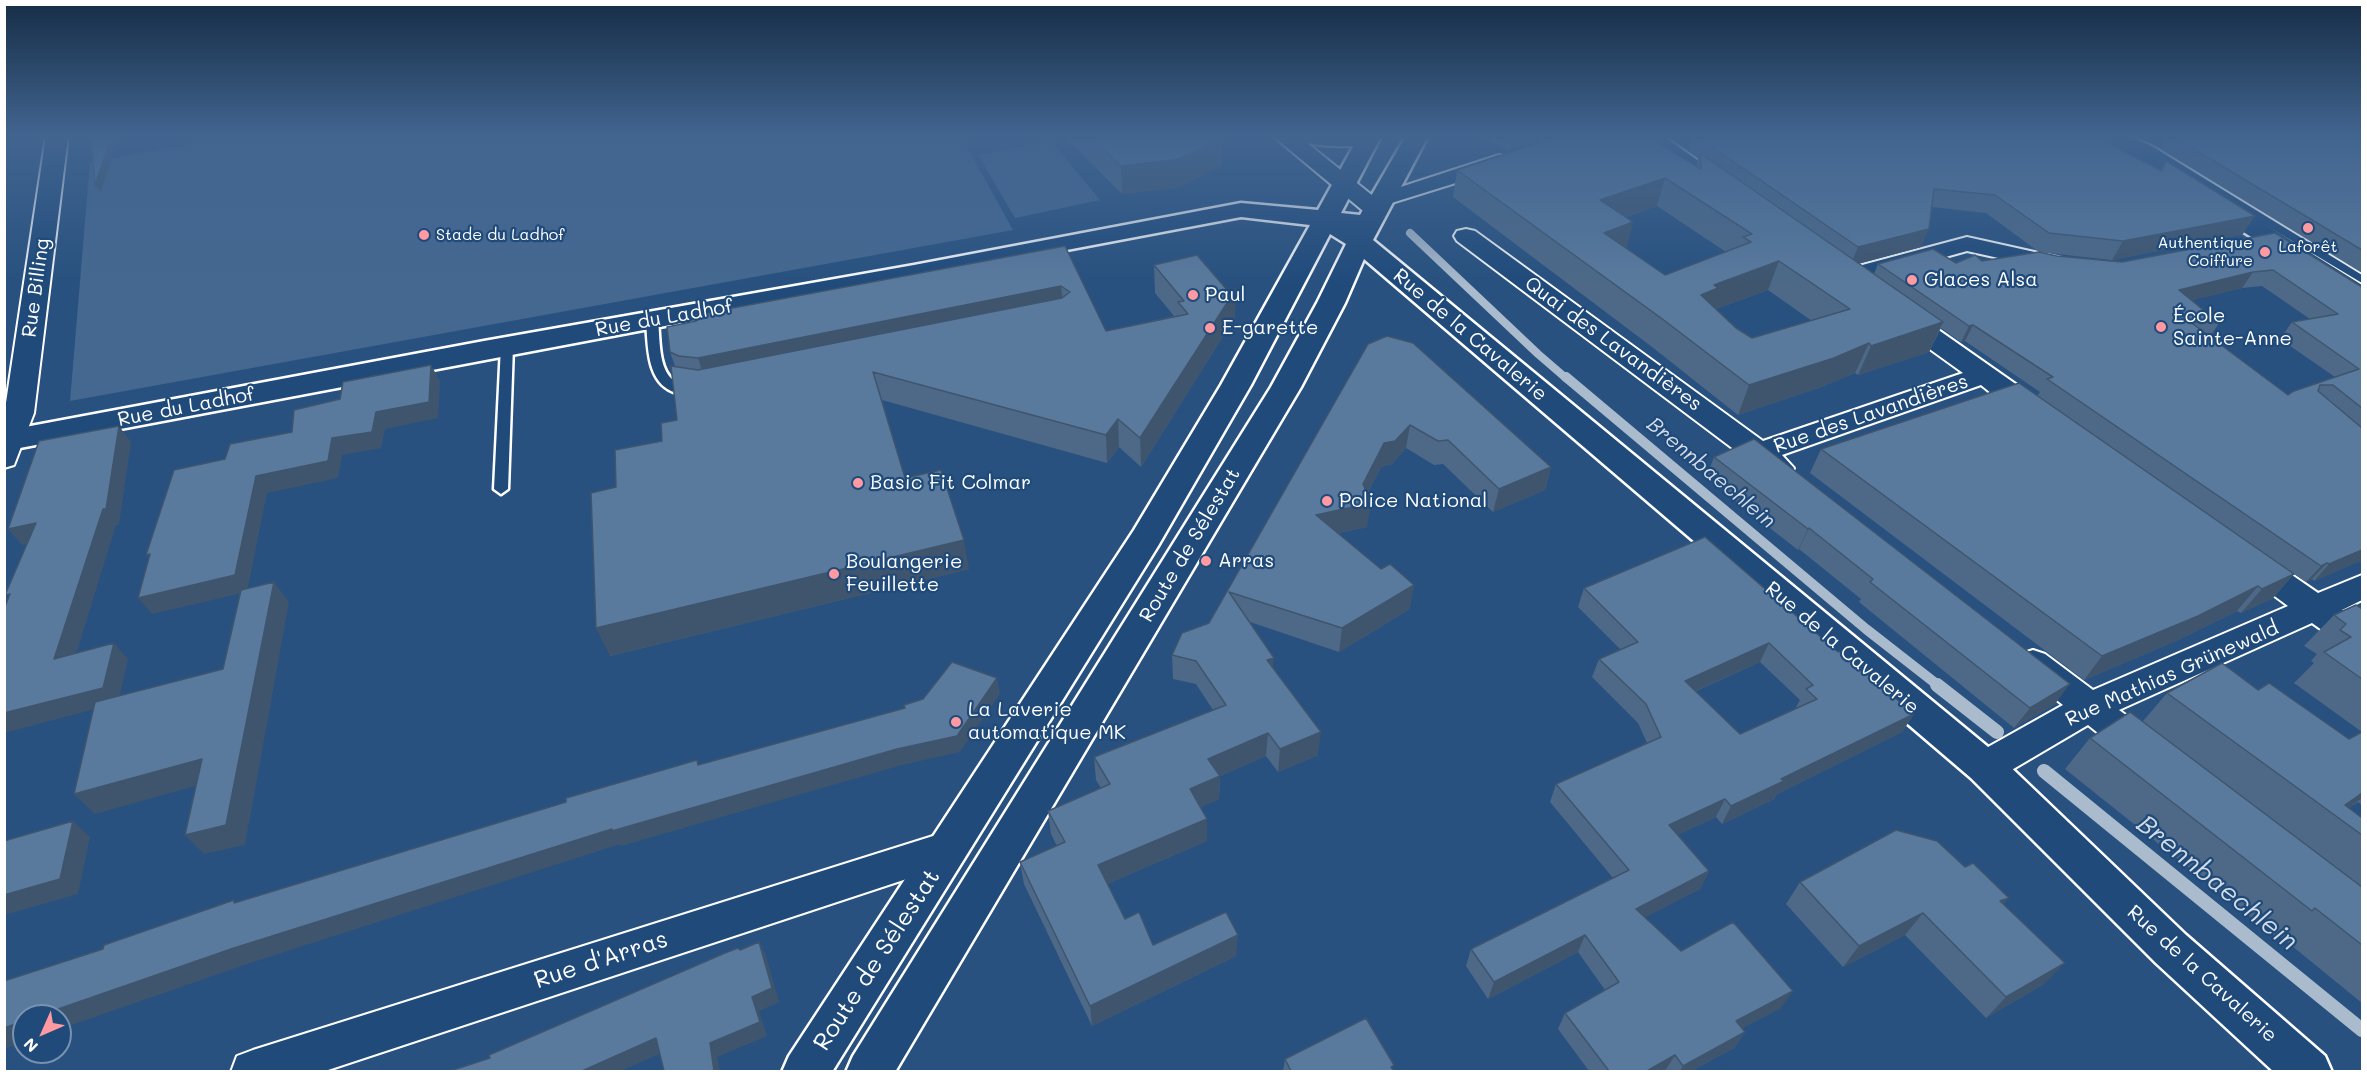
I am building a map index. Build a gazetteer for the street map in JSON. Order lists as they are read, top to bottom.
{
  "streets": {
    "main road": ["Rue du Ladhof", "Rue de la Cavalerie", "Route de Sélestat"],
    "street": [
      "Rue Billing",
      "Quai des Lavandières",
      "Rue des Lavandières",
      "Rue Mathias Grünewald",
      "Rue d'Arras"
    ]
  },
  "crossings": [
    ["Rue Billing", "Rue du Ladhof"],
    ["Rue du Ladhof", "Route de Sélestat"],
    ["Rue de la Cavalerie", "Route de Sélestat"],
    ["Rue de la Cavalerie", "Rue Mathias Grünewald"],
    ["Quai des Lavandières", "Rue des Lavandières"],
    ["Route de Sélestat", "Rue d'Arras"]
  ],
  "water": ["Brennbaechlein"],
  "places": [
    "Laforêt",
    "Stade du Ladhof",
    "Authentique Coiffure",
    "Glaces Alsa",
    "Paul",
    "École Sainte-Anne",
    "E-garette",
    "Basic Fit Colmar",
    "Police National",
    "Arras",
    "Boulangerie Feuillette",
    "La Laverie automatique MK"
  ],
  "north": "bottom left"
}
